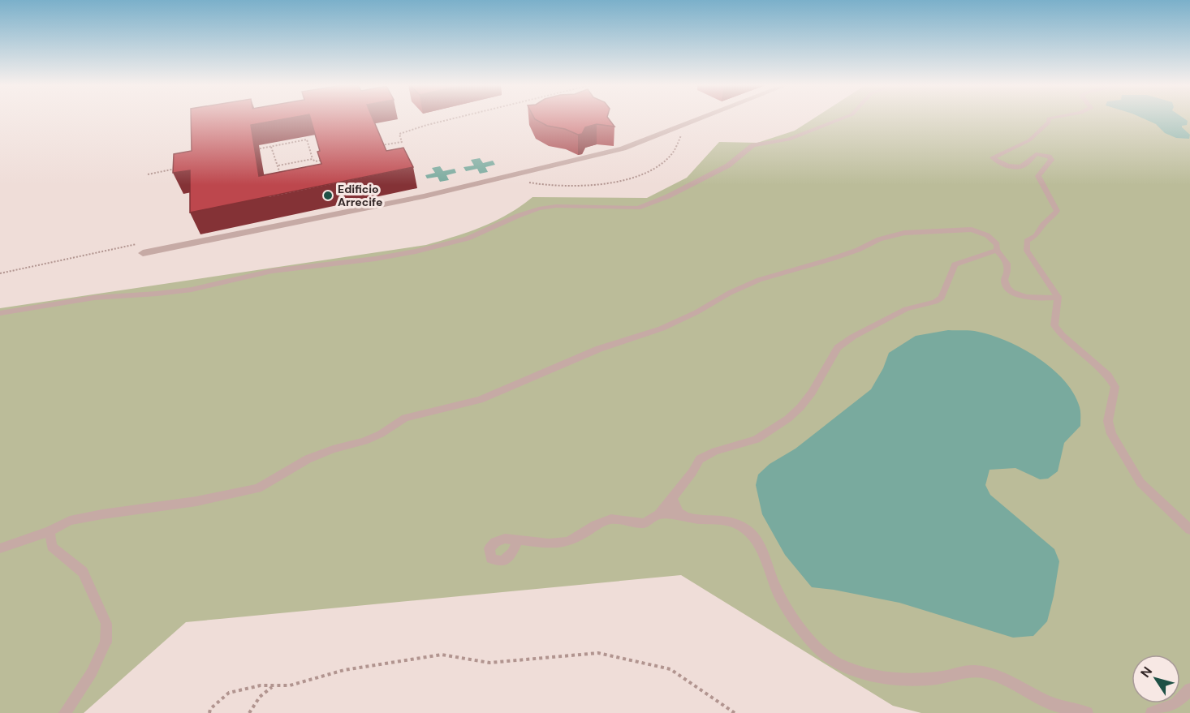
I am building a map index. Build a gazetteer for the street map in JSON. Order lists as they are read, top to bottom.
{
  "places": ["Edificio Arrecife"],
  "north": "top left"
}
